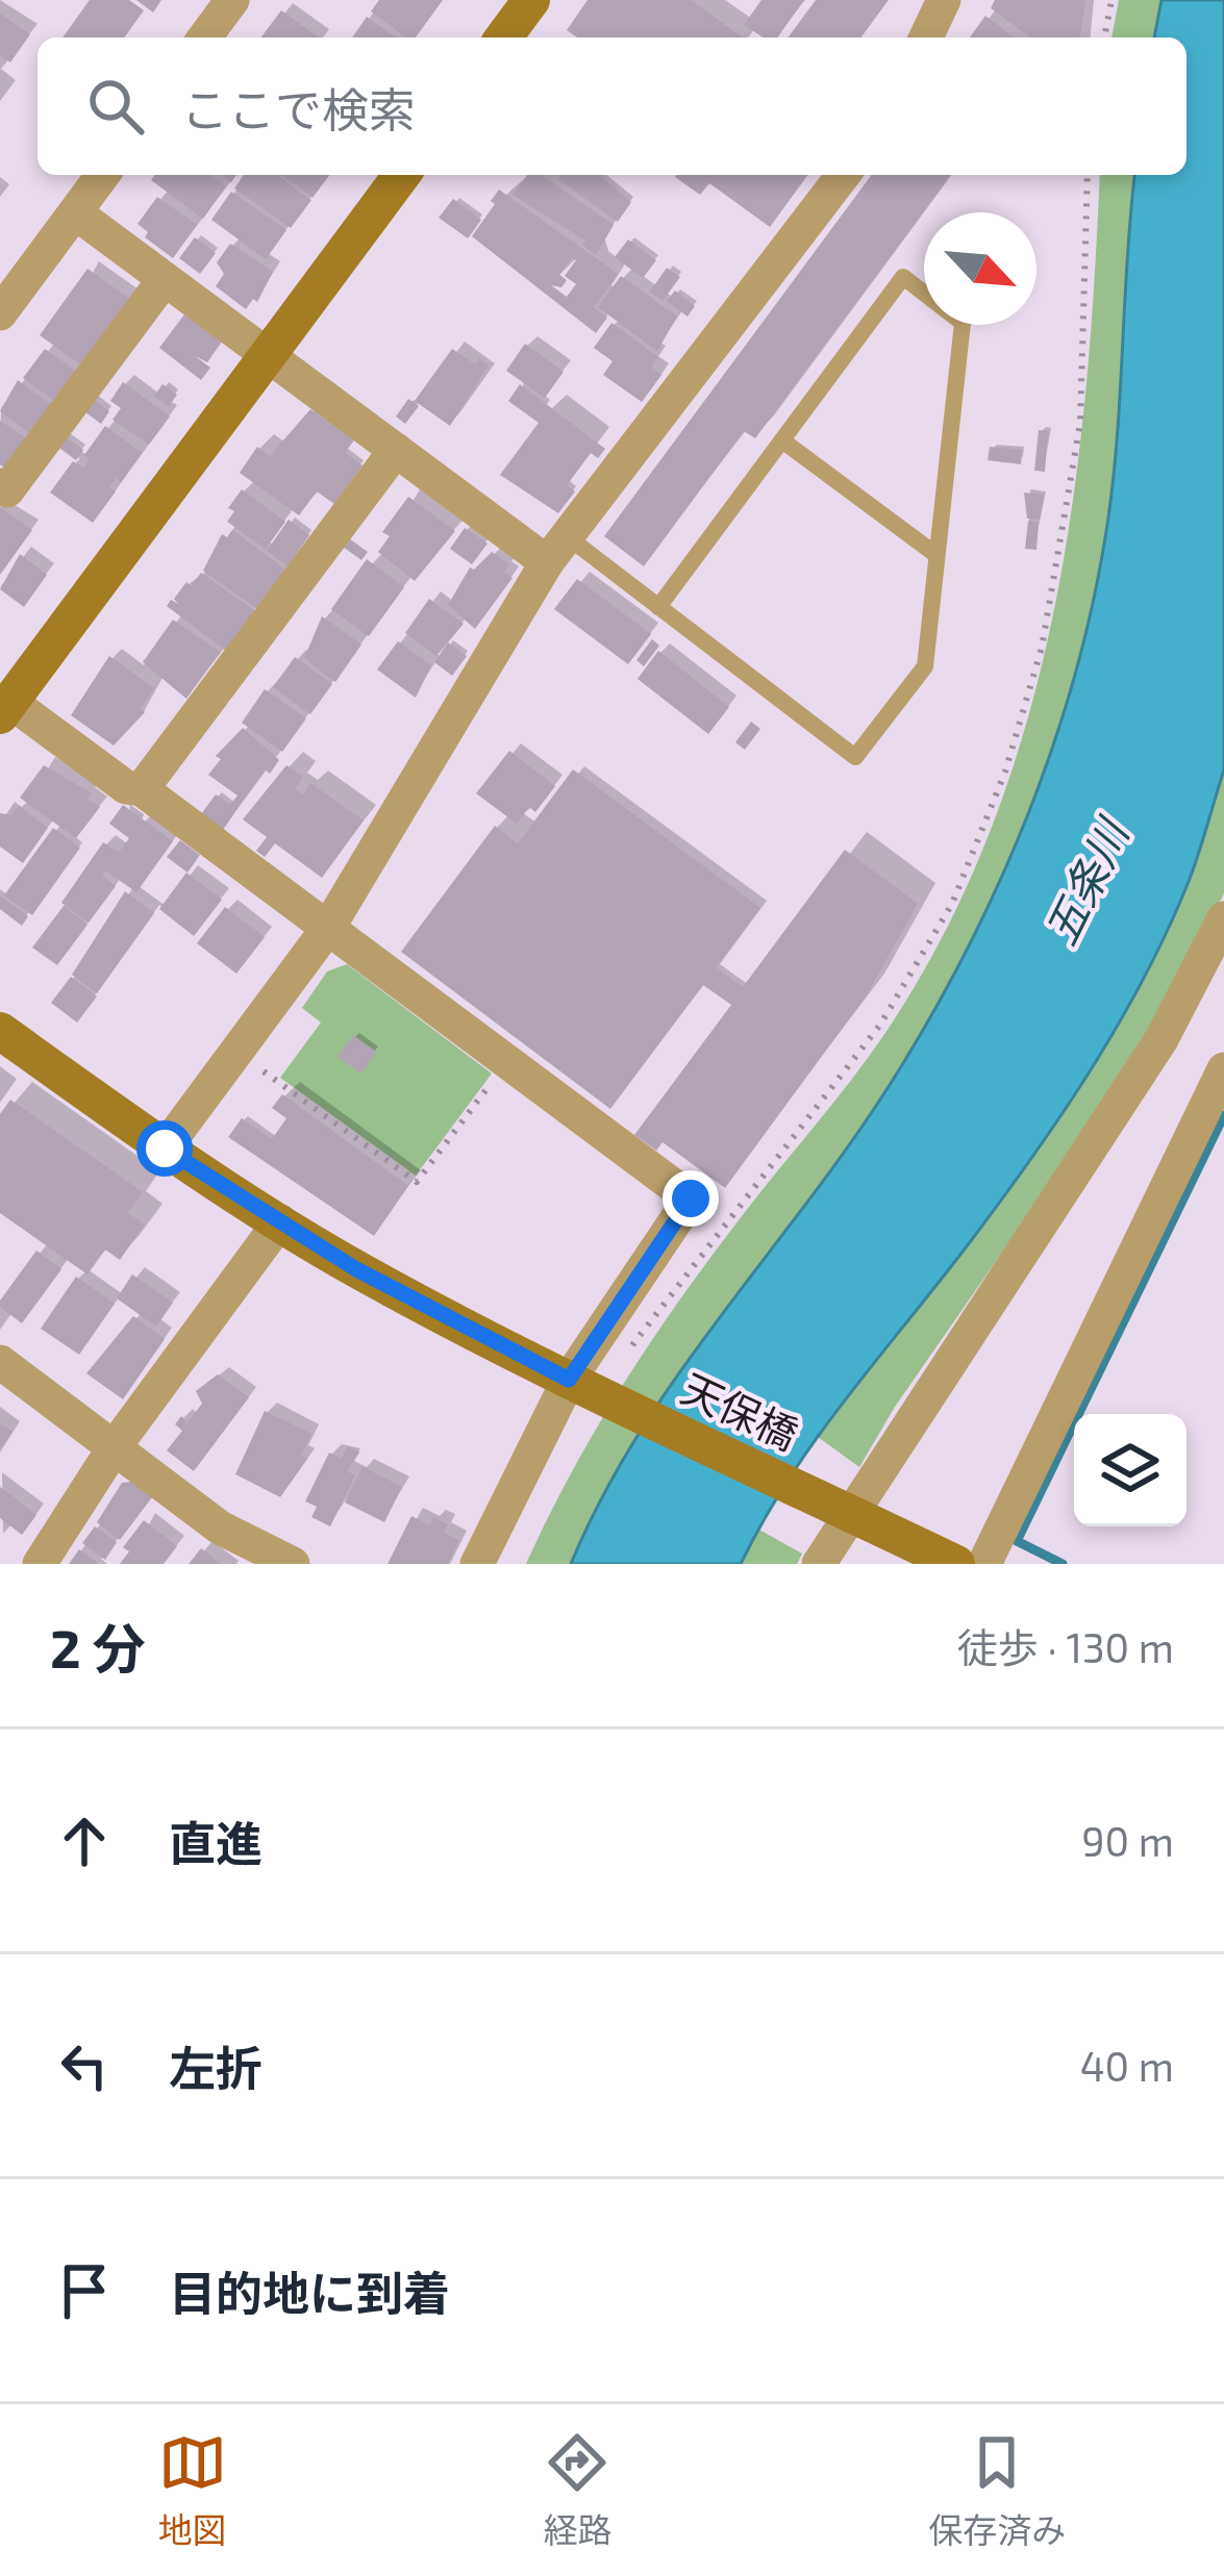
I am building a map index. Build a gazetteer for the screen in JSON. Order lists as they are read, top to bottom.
{
  "streets": {
    "street": ["天保橋"]
  },
  "water": ["五条川"],
  "north": "bottom right",
  "page": {
    "search": "ここで検索",
    "heading": ["2 分", "徒歩 · 130 m"],
    "list": [
      ["直進", "90 m"],
      ["左折", "40 m"],
      "目的地に到着"
    ],
    "nav": ["地図", "経路", "保存済み"]
  }
}
